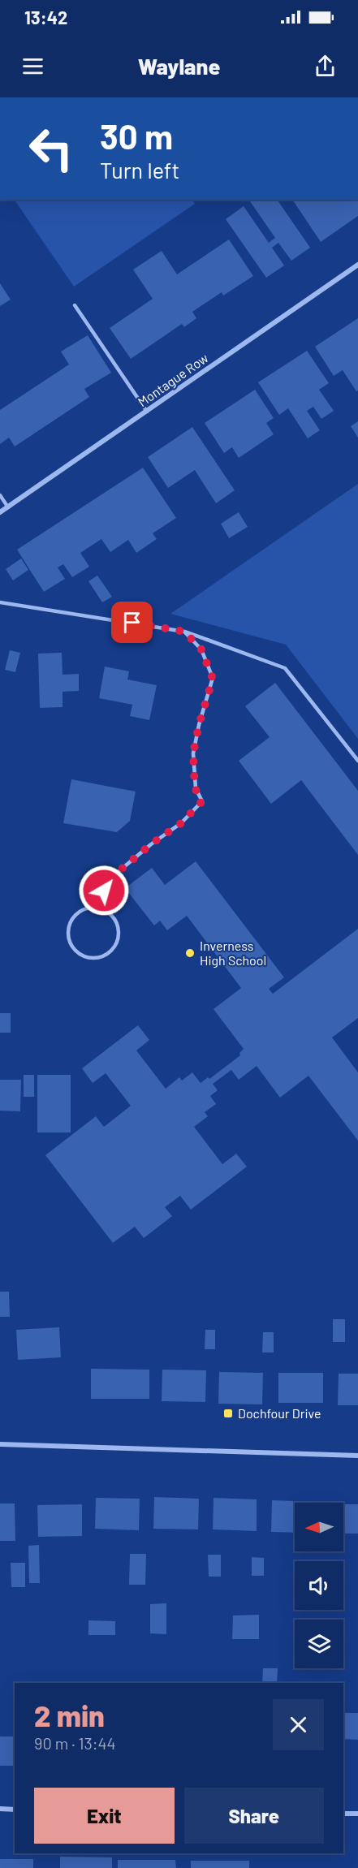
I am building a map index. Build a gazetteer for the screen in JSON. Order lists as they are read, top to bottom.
{
  "streets": {
    "street": ["Montague Row"]
  },
  "places": {
    "other": ["Inverness High School"],
    "transit": ["Dochfour Drive"]
  },
  "north": "left",
  "page": {
    "status": "13:42",
    "header": "Waylane",
    "turn": ["30 m", "Turn left"],
    "heading": ["2 min", "90 m · 13:44"],
    "buttons": ["Exit", "Share"]
  }
}
